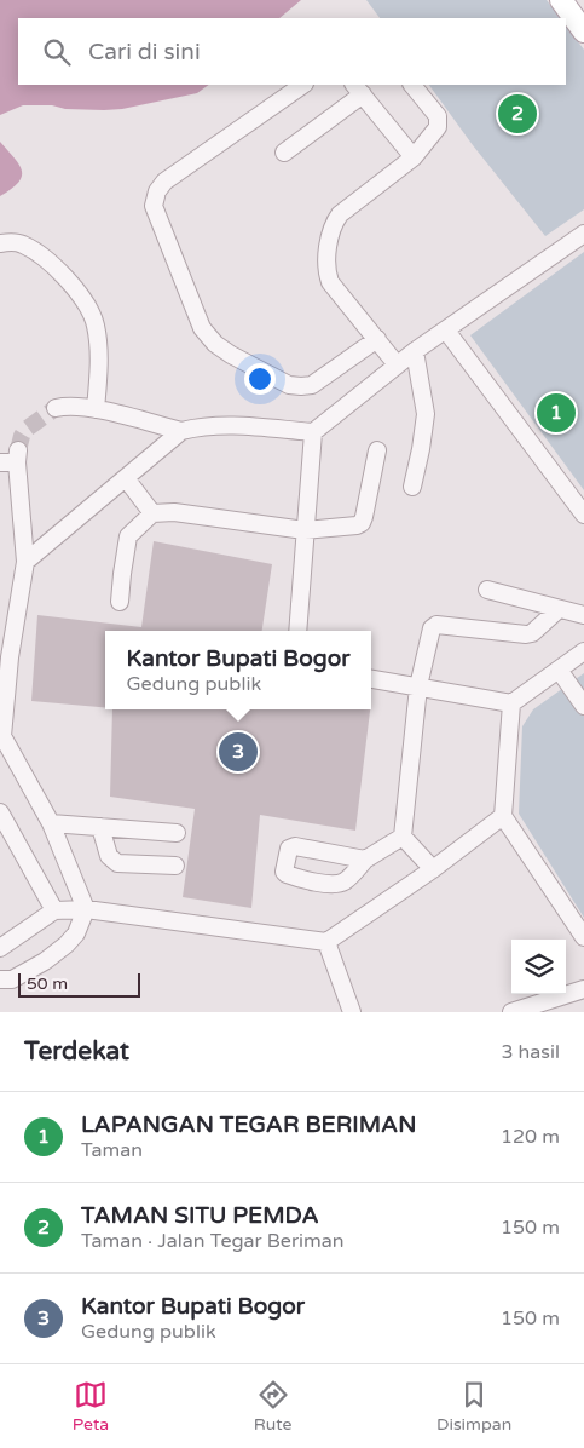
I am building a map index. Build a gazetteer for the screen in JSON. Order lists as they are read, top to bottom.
{
  "scale_bar": "50 m",
  "page": {
    "search": "Cari di sini",
    "pins": ["2", "1", "3"],
    "popup": ["Kantor Bupati Bogor", "Gedung publik"],
    "scale": "50 m",
    "heading": ["Terdekat", "3 hasil"],
    "list": [
      {
        "mark": "1",
        "name": "LAPANGAN TEGAR BERIMAN",
        "note": "Taman",
        "value": "120 m"
      },
      {
        "mark": "2",
        "name": "TAMAN SITU PEMDA",
        "note": "Taman · Jalan Tegar Beriman",
        "value": "150 m"
      },
      {
        "mark": "3",
        "name": "Kantor Bupati Bogor",
        "note": "Gedung publik",
        "value": "150 m"
      }
    ],
    "nav": ["Peta", "Rute", "Disimpan"]
  }
}
